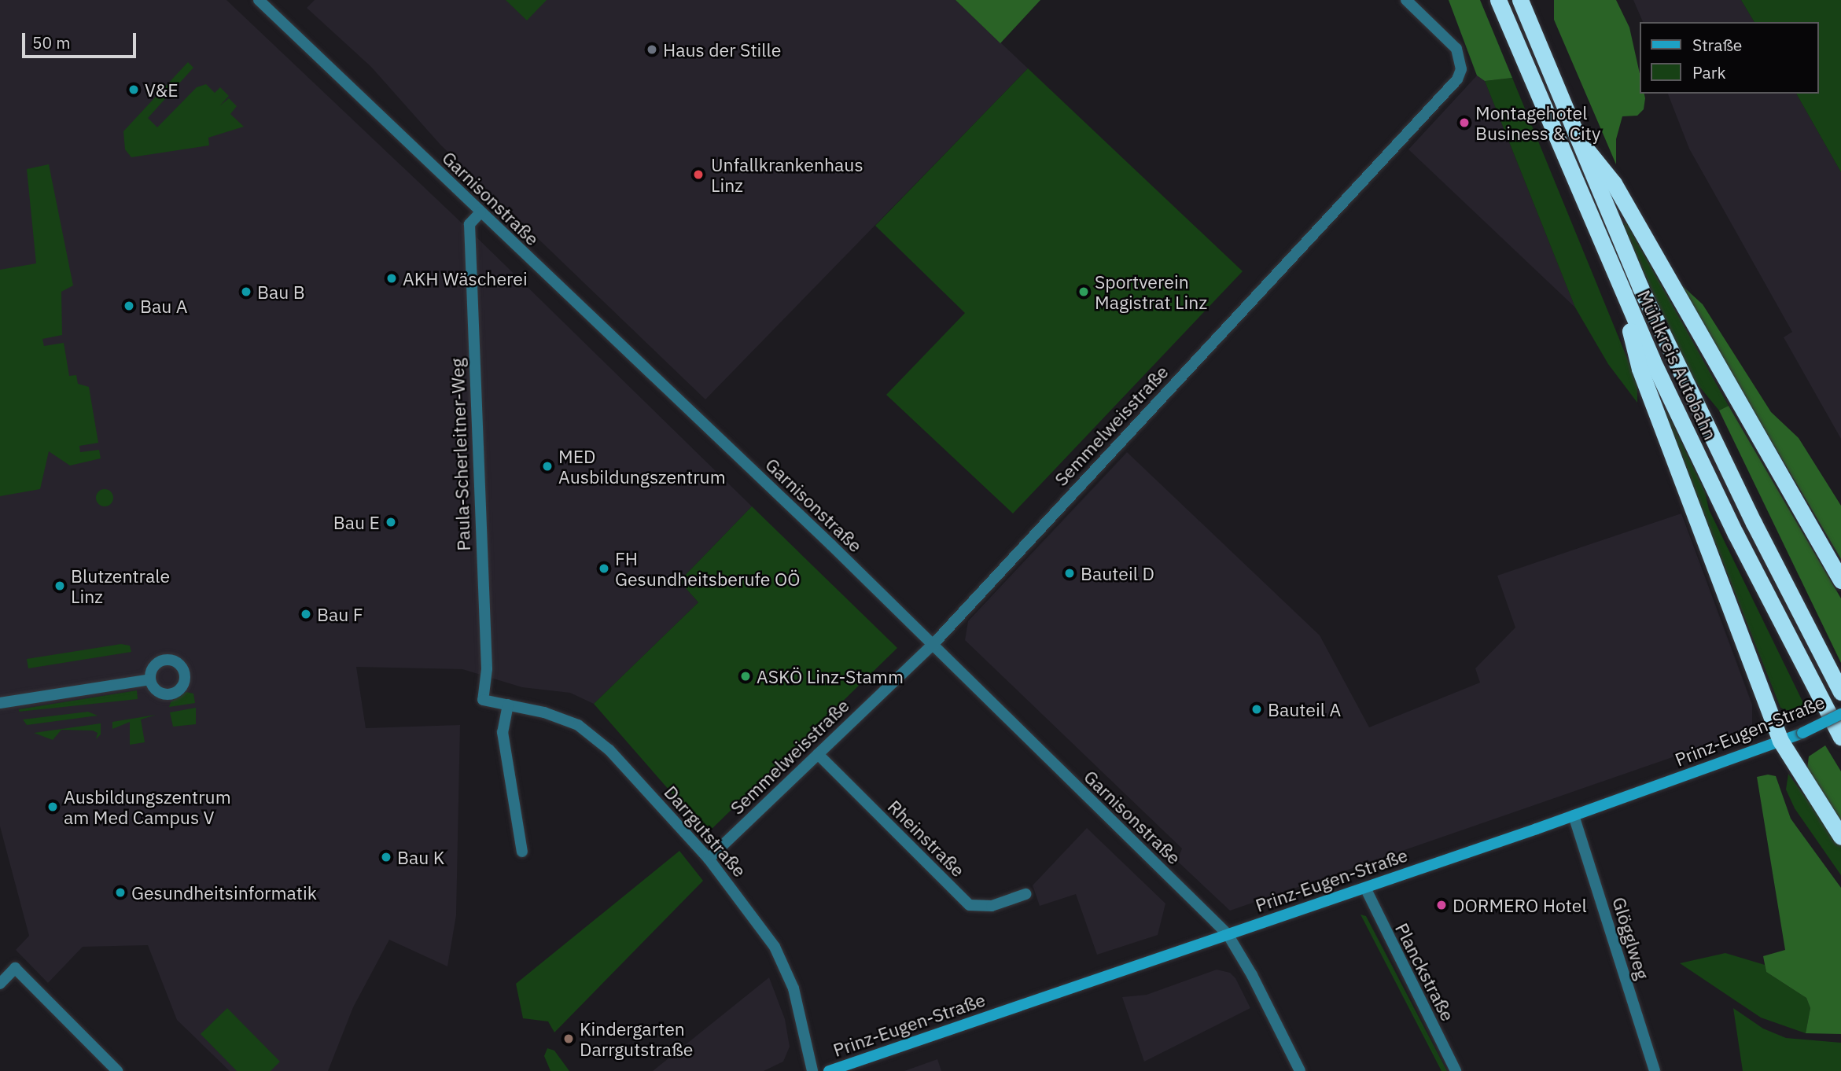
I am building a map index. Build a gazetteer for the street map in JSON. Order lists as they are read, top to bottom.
{
  "streets": {
    "highway": ["Mühlkreis Autobahn"],
    "main road": ["Prinz-Eugen-Straße"],
    "street": [
      "Garnisonstraße",
      "Semmelweisstraße",
      "Paula-Scherleitner-Weg",
      "Darrgutstraße",
      "Rheinstraße",
      "Glögglweg",
      "Planckstraße"
    ]
  },
  "crossings": [
    ["Garnisonstraße", "Semmelweisstraße"],
    ["Garnisonstraße", "Paula-Scherleitner-Weg"],
    ["Garnisonstraße", "Prinz-Eugen-Straße"],
    ["Semmelweisstraße", "Darrgutstraße"],
    ["Semmelweisstraße", "Rheinstraße"],
    ["Paula-Scherleitner-Weg", "Darrgutstraße"],
    ["Prinz-Eugen-Straße", "Glögglweg"],
    ["Prinz-Eugen-Straße", "Planckstraße"]
  ],
  "places": [
    "Haus der Stille",
    "V&E",
    "Montagehotel Business & City",
    "Unfallkrankenhaus Linz",
    "AKH Wäscherei",
    "Bau B",
    "Sportverein Magistrat Linz",
    "Bau A",
    "MED Ausbildungszentrum",
    "Bau E",
    "FH Gesundheitsberufe OÖ",
    "Bauteil D",
    "Blutzentrale Linz",
    "Bau F",
    "ASKÖ Linz-Stamm",
    "Bauteil A",
    "Ausbildungszentrum am Med Campus V",
    "Bau K",
    "Gesundheitsinformatik",
    "DORMERO Hotel",
    "Kindergarten Darrgutstraße"
  ],
  "legend": ["Straße", "Park"],
  "scale_bar": "50 m"
}
